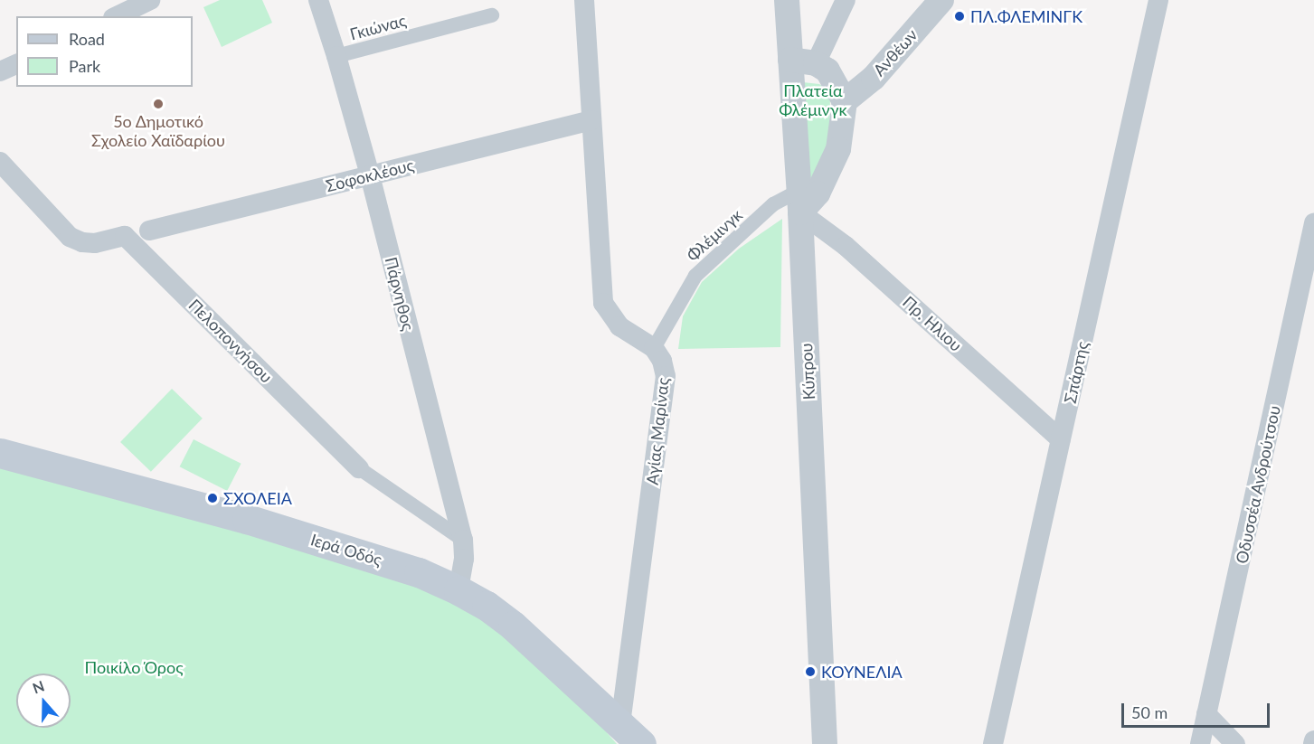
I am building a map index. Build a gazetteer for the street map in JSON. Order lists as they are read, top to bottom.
{
  "streets": {
    "main road": ["Ιερά Οδός"],
    "street": [
      "Γκιώνας",
      "Ανθέων",
      "Σοφοκλέους",
      "Φλέμινγκ",
      "Πάρνηθος",
      "Πρ. Ηλιου",
      "Πελοποννήσου",
      "Κύπρου",
      "Σπάρτης",
      "Αγίας Μαρίνας",
      "Οδυσσέα Ανδρούτσου"
    ]
  },
  "crossings": [
    ["Γκιώνας", "Πάρνηθος"],
    ["Σοφοκλέους", "Πάρνηθος"],
    ["Φλέμινγκ", "Πρ. Ηλιου"],
    ["Φλέμινγκ", "Κύπρου"],
    ["Φλέμινγκ", "Αγίας Μαρίνας"],
    ["Πάρνηθος", "Πελοποννήσου"],
    ["Πάρνηθος", "Ιερά Οδός"],
    ["Πρ. Ηλιου", "Κύπρου"],
    ["Πρ. Ηλιου", "Σπάρτης"],
    ["Αγίας Μαρίνας", "Ιερά Οδός"]
  ],
  "parks": ["Πλατεία Φλέμινγκ", "Ποικίλο Όρος"],
  "places": [
    "ΠΛ.ΦΛΕΜΙΝΓΚ",
    "5ο Δημοτικό Σχολείο Χαϊδαρίου",
    "ΣΧΟΛΕΙΑ",
    "ΚΟΥΝΕΛΙΑ"
  ],
  "legend": ["Road", "Park"],
  "scale_bar": "50 m",
  "north": "top"
}
